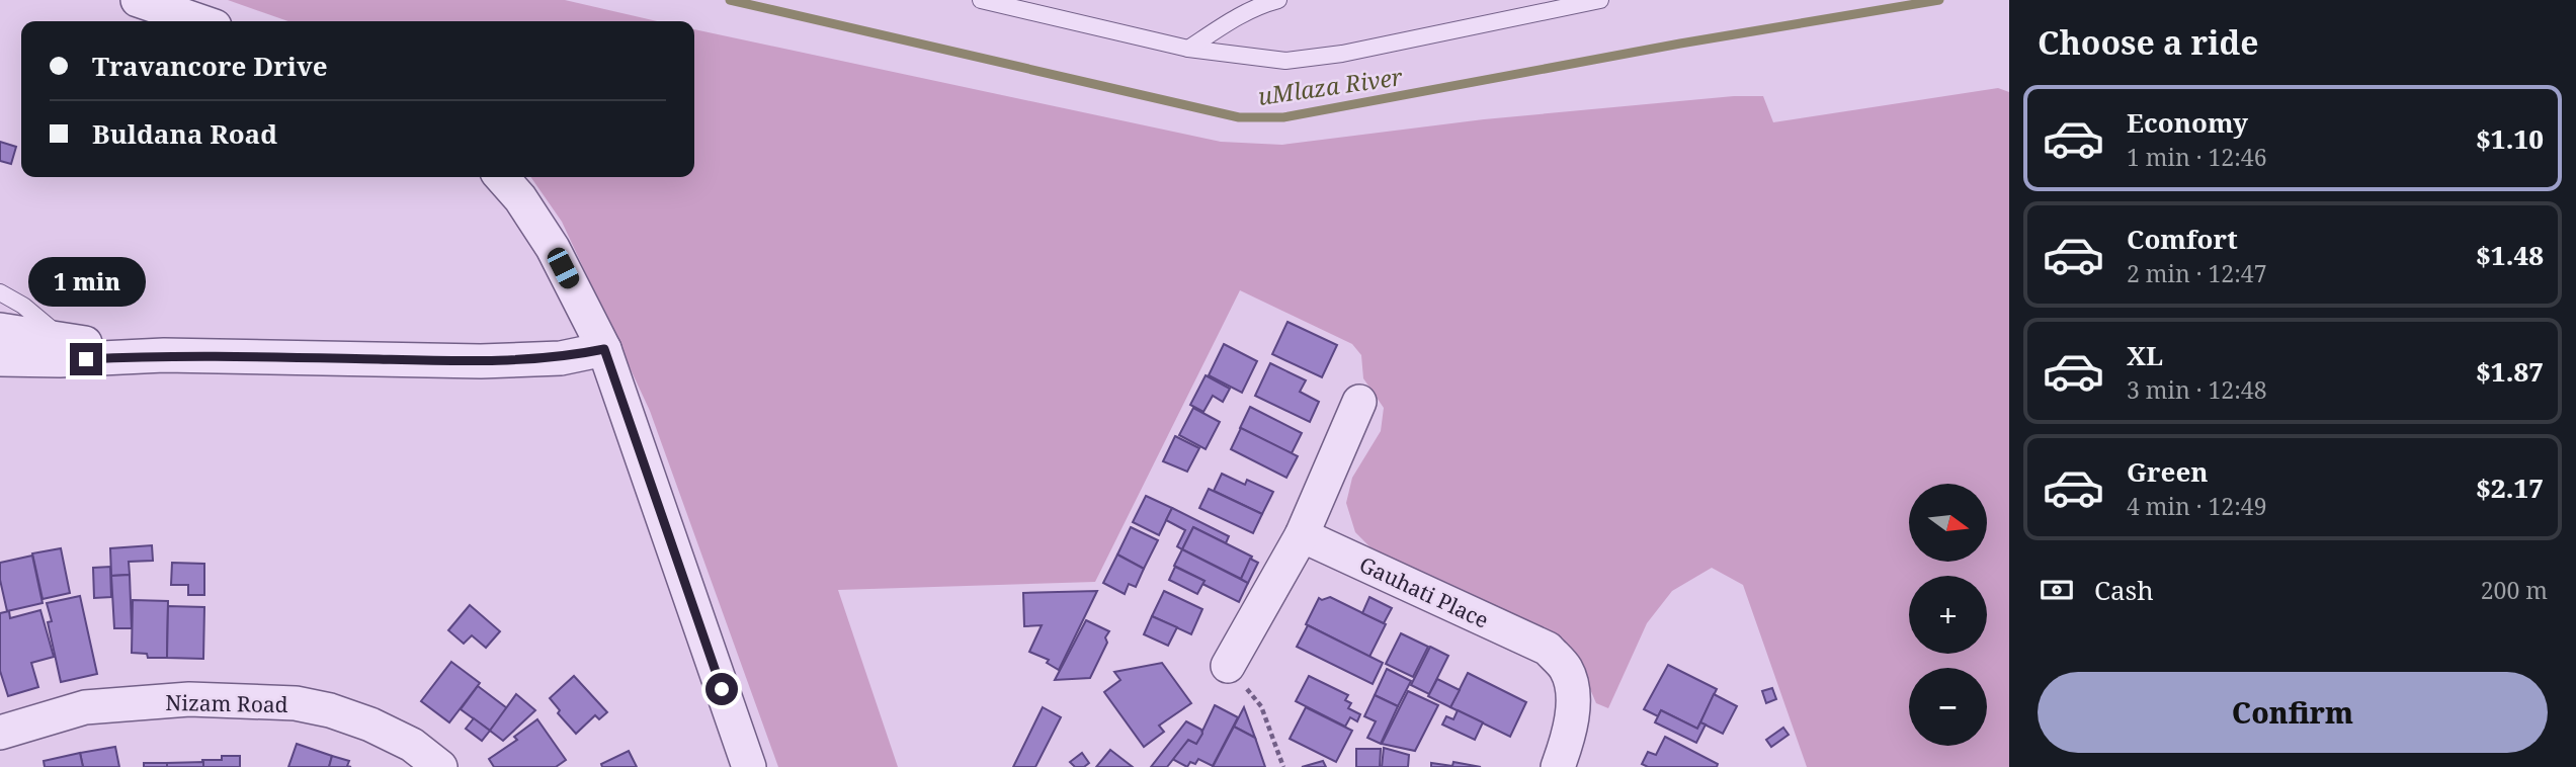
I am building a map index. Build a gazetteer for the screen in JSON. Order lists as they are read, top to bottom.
{
  "streets": {
    "street": ["Gauhati Place", "Nizam Road"]
  },
  "water": ["uMlaza River"],
  "north": "right",
  "page": {
    "heading": "Choose a ride",
    "banner": ["Travancore Drive", "Buldana Road"],
    "list": [
      {
        "name": "Economy",
        "note": "1 min · 12:46",
        "value": "$1.10"
      },
      {
        "name": "Comfort",
        "note": "2 min · 12:47",
        "value": "$1.48"
      },
      {
        "name": "XL",
        "note": "3 min · 12:48",
        "value": "$1.87"
      },
      {
        "name": "Green",
        "note": "4 min · 12:49",
        "value": "$2.17"
      }
    ],
    "bubble": "1 min",
    "map_buttons": ["+", "−"],
    "pay": ["Cash", "200 m"],
    "buttons": "Confirm"
  }
}
